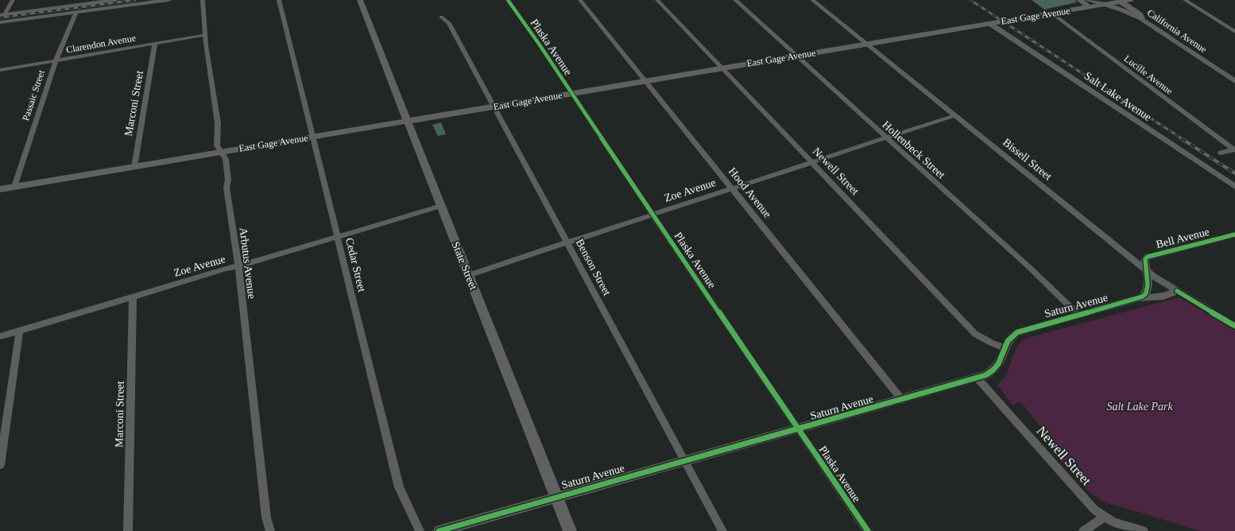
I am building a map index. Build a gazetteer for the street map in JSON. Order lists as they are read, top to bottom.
{
  "streets": {
    "main road": ["East Gage Avenue", "State Street"],
    "street": [
      "California Avenue",
      "Clarendon Avenue",
      "Plaska Avenue",
      "Lucille Avenue",
      "Passaic Street",
      "Salt Lake Avenue",
      "Marconi Street",
      "Hollenbeck Street",
      "Bissell Street",
      "Newell Street",
      "Zoe Avenue",
      "Hood Avenue",
      "Bell Avenue",
      "Arbutus Avenue",
      "Cedar Street",
      "Benson Street",
      "Saturn Avenue"
    ]
  },
  "crossings": [
    ["East Gage Avenue", "California Avenue"],
    ["East Gage Avenue", "Plaska Avenue"],
    ["East Gage Avenue", "Lucille Avenue"],
    ["East Gage Avenue", "Passaic Street"],
    ["East Gage Avenue", "Salt Lake Avenue"],
    ["East Gage Avenue", "Marconi Street"],
    ["East Gage Avenue", "Hollenbeck Street"],
    ["East Gage Avenue", "Bissell Street"],
    ["East Gage Avenue", "Newell Street"],
    ["East Gage Avenue", "Hood Avenue"],
    ["East Gage Avenue", "Arbutus Avenue"],
    ["East Gage Avenue", "Cedar Street"],
    ["East Gage Avenue", "State Street"],
    ["East Gage Avenue", "Benson Street"],
    ["Clarendon Avenue", "Passaic Street"],
    ["Clarendon Avenue", "Marconi Street"],
    ["Clarendon Avenue", "Arbutus Avenue"],
    ["Plaska Avenue", "Zoe Avenue"],
    ["Plaska Avenue", "Saturn Avenue"],
    ["Marconi Street", "Zoe Avenue"],
    ["Hollenbeck Street", "Zoe Avenue"],
    ["Hollenbeck Street", "Saturn Avenue"],
    ["Bissell Street", "Zoe Avenue"],
    ["Bissell Street", "Bell Avenue"],
    ["Bissell Street", "Saturn Avenue"],
    ["Newell Street", "Zoe Avenue"],
    ["Newell Street", "Saturn Avenue"],
    ["Zoe Avenue", "Hood Avenue"],
    ["Zoe Avenue", "Arbutus Avenue"],
    ["Zoe Avenue", "Cedar Street"],
    ["Zoe Avenue", "State Street"],
    ["Zoe Avenue", "Benson Street"],
    ["Hood Avenue", "Saturn Avenue"],
    ["State Street", "Saturn Avenue"],
    ["Benson Street", "Saturn Avenue"]
  ],
  "parks": ["Salt Lake Park"]
}
